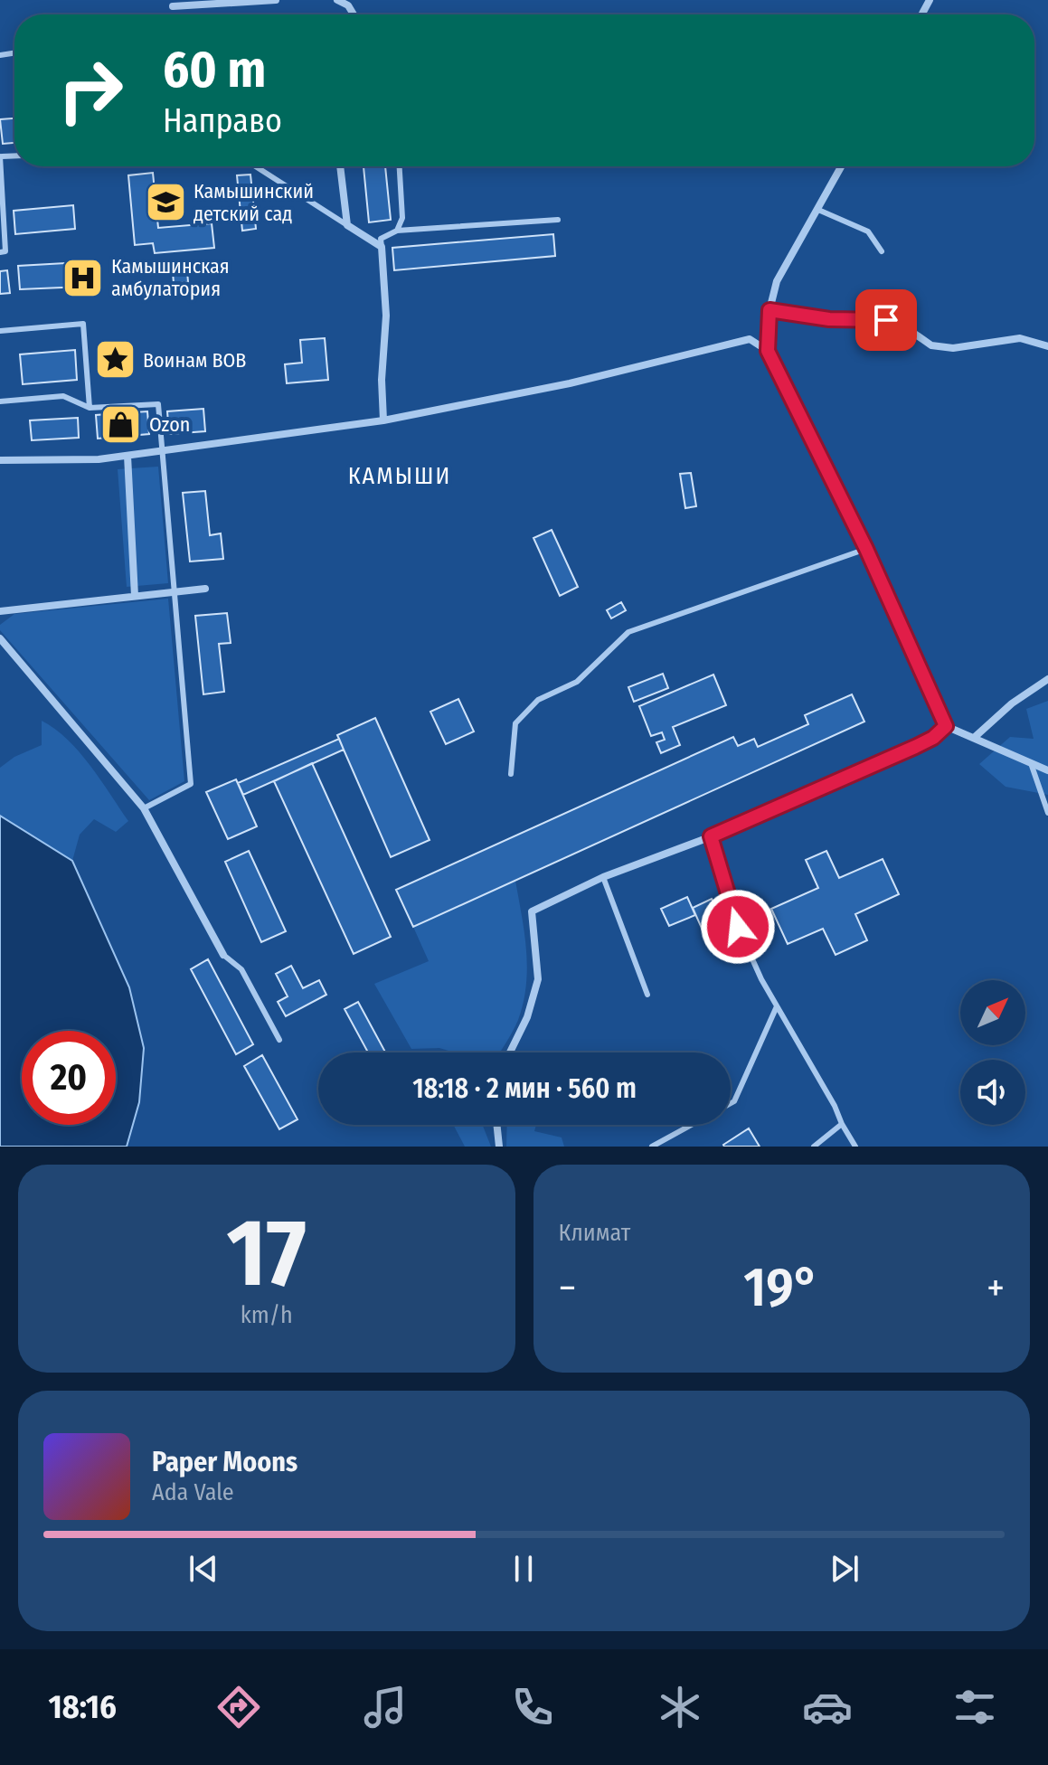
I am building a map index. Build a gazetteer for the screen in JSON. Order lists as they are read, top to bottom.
{
  "districts": ["КАМЫШИ"],
  "places": {
    "school or university": ["Камышинский детский сад"],
    "hospital": ["Камышинская амбулатория"],
    "place": ["Воинам ВОВ"],
    "shop": ["Ozon"]
  },
  "north": "top right",
  "page": {
    "turn": ["60 m", "Направо"],
    "limit": "20",
    "trip": "18:18 · 2 мин · 560 m",
    "tile": [
      ["17", "km/h"],
      "Климат"
    ],
    "heat": ["−", "19°", "+"],
    "song": ["Paper Moons", "Ada Vale"],
    "tabs": "18:16"
  }
}
